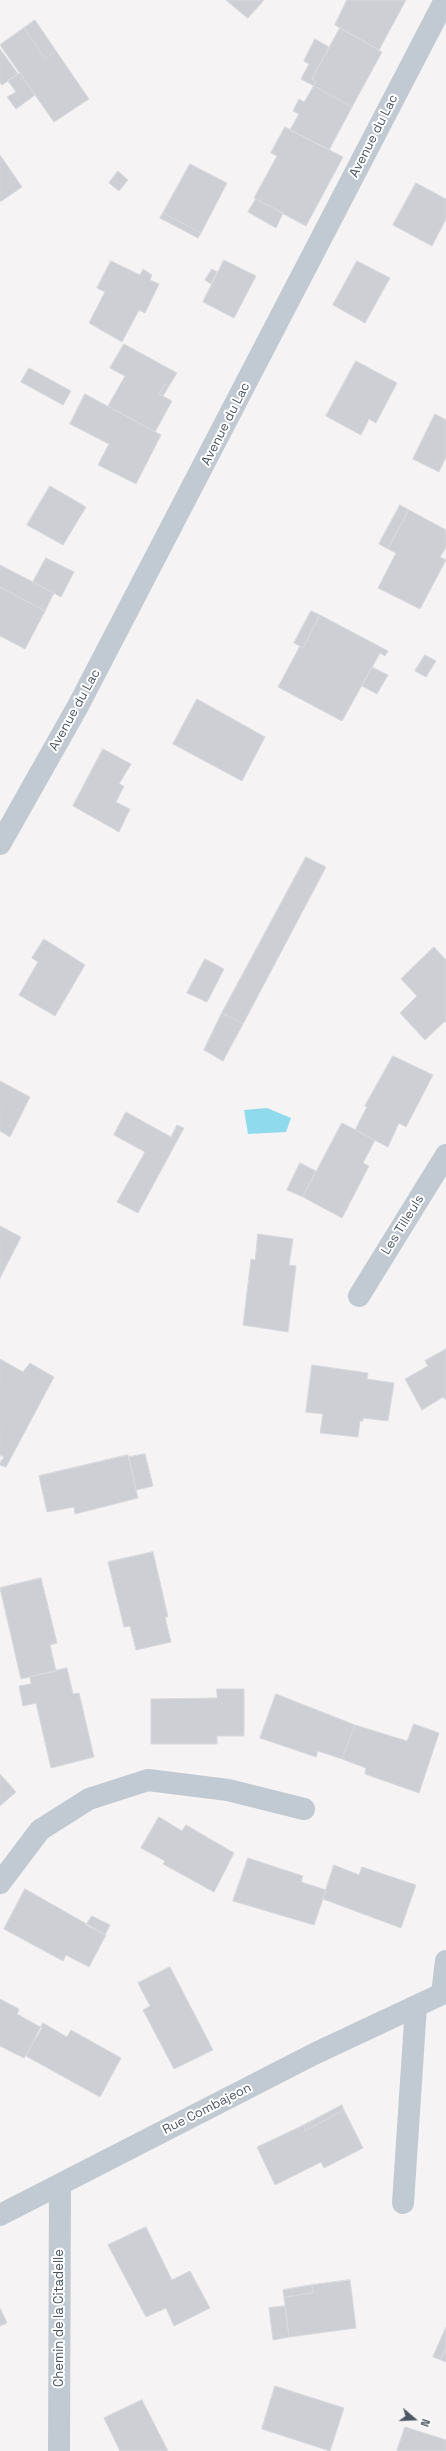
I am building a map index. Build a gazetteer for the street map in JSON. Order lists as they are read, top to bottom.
{
  "streets": {
    "street": [
      "Avenue du Lac",
      "Les Tilleuls",
      "Rue Combajeon",
      "Chemin de la Citadelle"
    ]
  },
  "crossings": [
    ["Rue Combajeon", "Chemin de la Citadelle"]
  ],
  "north": "right"
}
